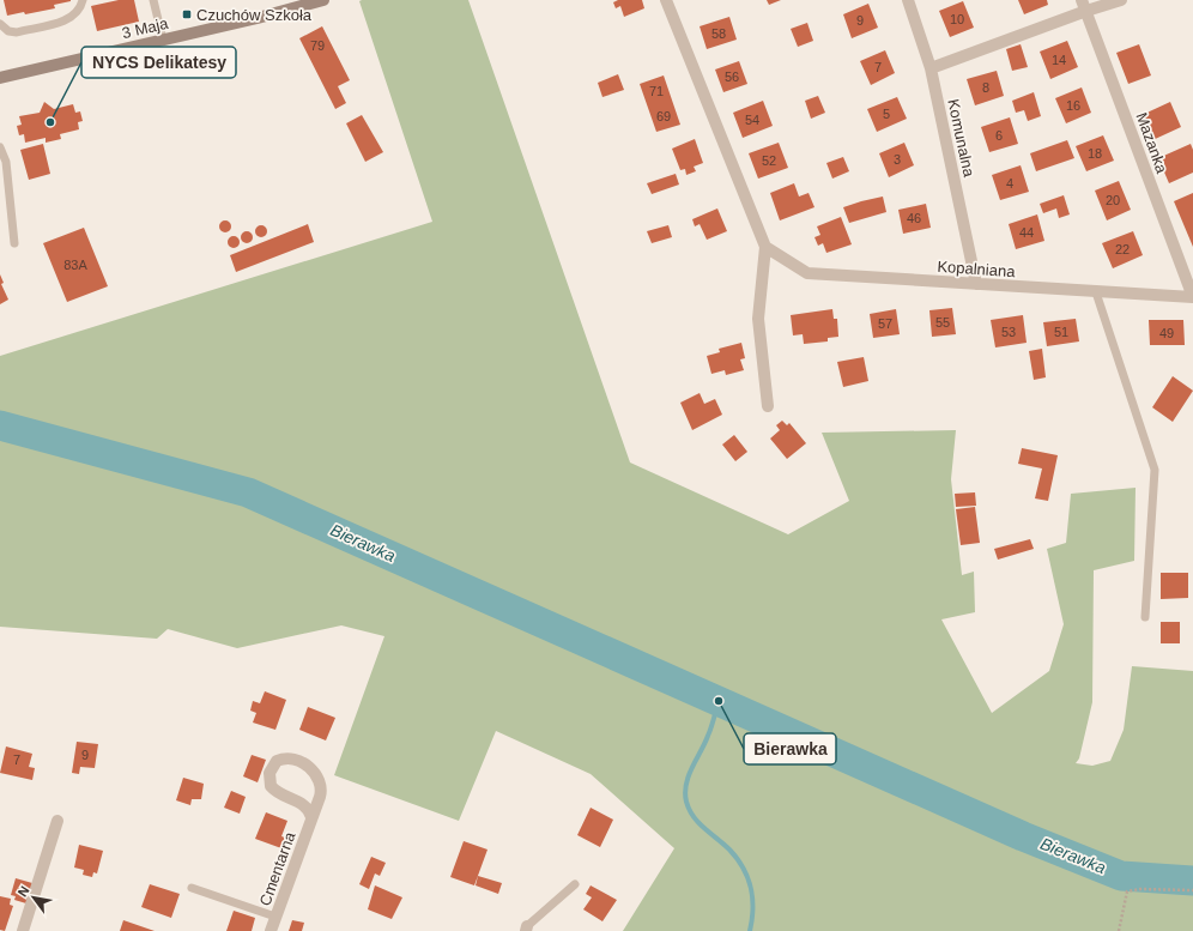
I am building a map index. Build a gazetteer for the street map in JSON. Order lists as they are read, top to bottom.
{
  "streets": {
    "main road": ["3 Maja"],
    "street": [
      "Komunalna",
      "Mazanka",
      "Kopalniana",
      "Cmentarna"
    ]
  },
  "crossings": [
    ["Komunalna", "Kopalniana"],
    ["Mazanka", "Kopalniana"]
  ],
  "water": ["Bierawka"],
  "places": {
    "transit": ["Czuchów Szkoła"],
    "other": ["NYCS Delikatesy", "Bierawka"]
  },
  "house_numbers": [
    "10",
    "9",
    "58",
    "79",
    "14",
    "7",
    "56",
    "8",
    "71",
    "16",
    "5",
    "69",
    "54",
    "6",
    "18",
    "3",
    "52",
    "4",
    "20",
    "46",
    "44",
    "22",
    "83A",
    "55",
    "57",
    "53",
    "51",
    "49",
    "9",
    "7"
  ],
  "north": "top left"
}
